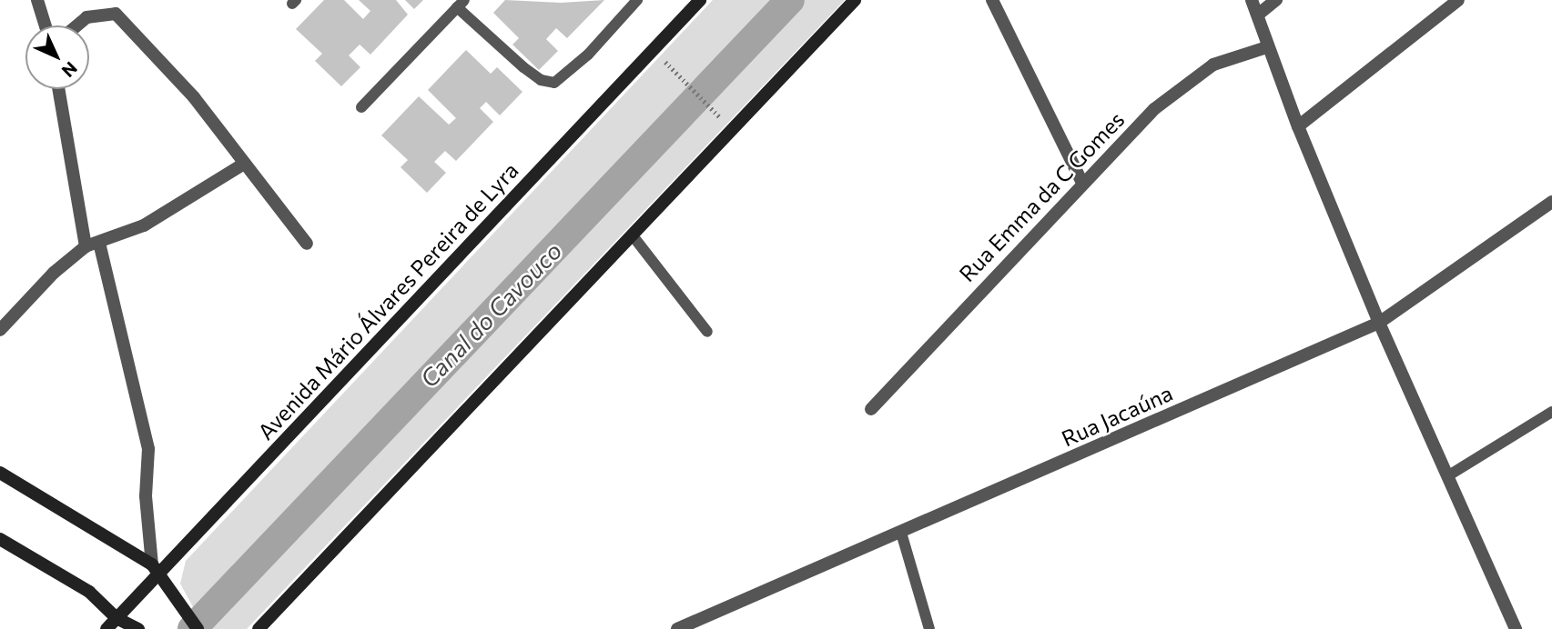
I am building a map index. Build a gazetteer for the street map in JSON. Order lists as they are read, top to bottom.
{
  "streets": {
    "street": ["Rua Emma da C Gomes", "Avenida Mário Álvares Pereira de Lyra", "Rua Jacaúna"]
  },
  "water": ["Canal do Cavouco"],
  "north": "bottom right"
}
